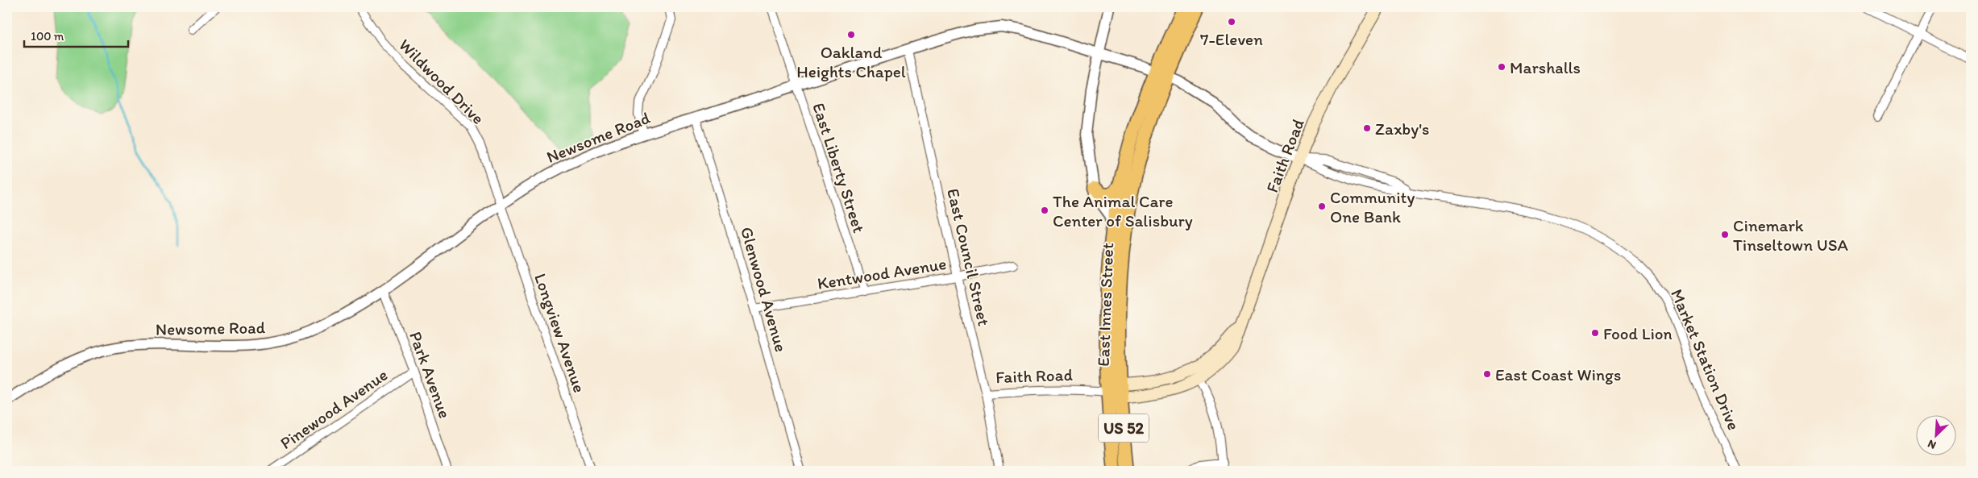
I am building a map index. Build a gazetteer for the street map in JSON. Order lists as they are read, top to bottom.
{
  "streets": {
    "main road": ["Faith Road", "East Innes Street", "US 52"],
    "street": [
      "Wildwood Drive",
      "Newsome Road",
      "East Liberty Street",
      "East Council Street",
      "Kentwood Avenue",
      "Glenwood Avenue",
      "Longview Avenue",
      "Market Station Drive",
      "Park Avenue",
      "Pinewood Avenue"
    ]
  },
  "crossings": [
    ["Wildwood Drive", "Newsome Road"],
    ["Wildwood Drive", "Longview Avenue"],
    ["Newsome Road", "East Liberty Street"],
    ["Newsome Road", "East Council Street"],
    ["Newsome Road", "Glenwood Avenue"],
    ["Newsome Road", "East Innes Street"],
    ["Newsome Road", "Longview Avenue"],
    ["Newsome Road", "Market Station Drive"],
    ["Newsome Road", "Park Avenue"],
    ["Faith Road", "East Council Street"],
    ["Faith Road", "East Innes Street"],
    ["Faith Road", "Market Station Drive"],
    ["East Liberty Street", "Kentwood Avenue"],
    ["East Council Street", "Kentwood Avenue"],
    ["Kentwood Avenue", "Glenwood Avenue"],
    ["East Innes Street", "Market Station Drive"],
    ["Park Avenue", "Pinewood Avenue"]
  ],
  "places": [
    "7-Eleven",
    "Oakland Heights Chapel",
    "Marshalls",
    "Zaxby's",
    "Community One Bank",
    "The Animal Care Center of Salisbury",
    "Cinemark Tinseltown USA",
    "Food Lion",
    "East Coast Wings"
  ],
  "scale_bar": "100 m",
  "north": "bottom left"
}
